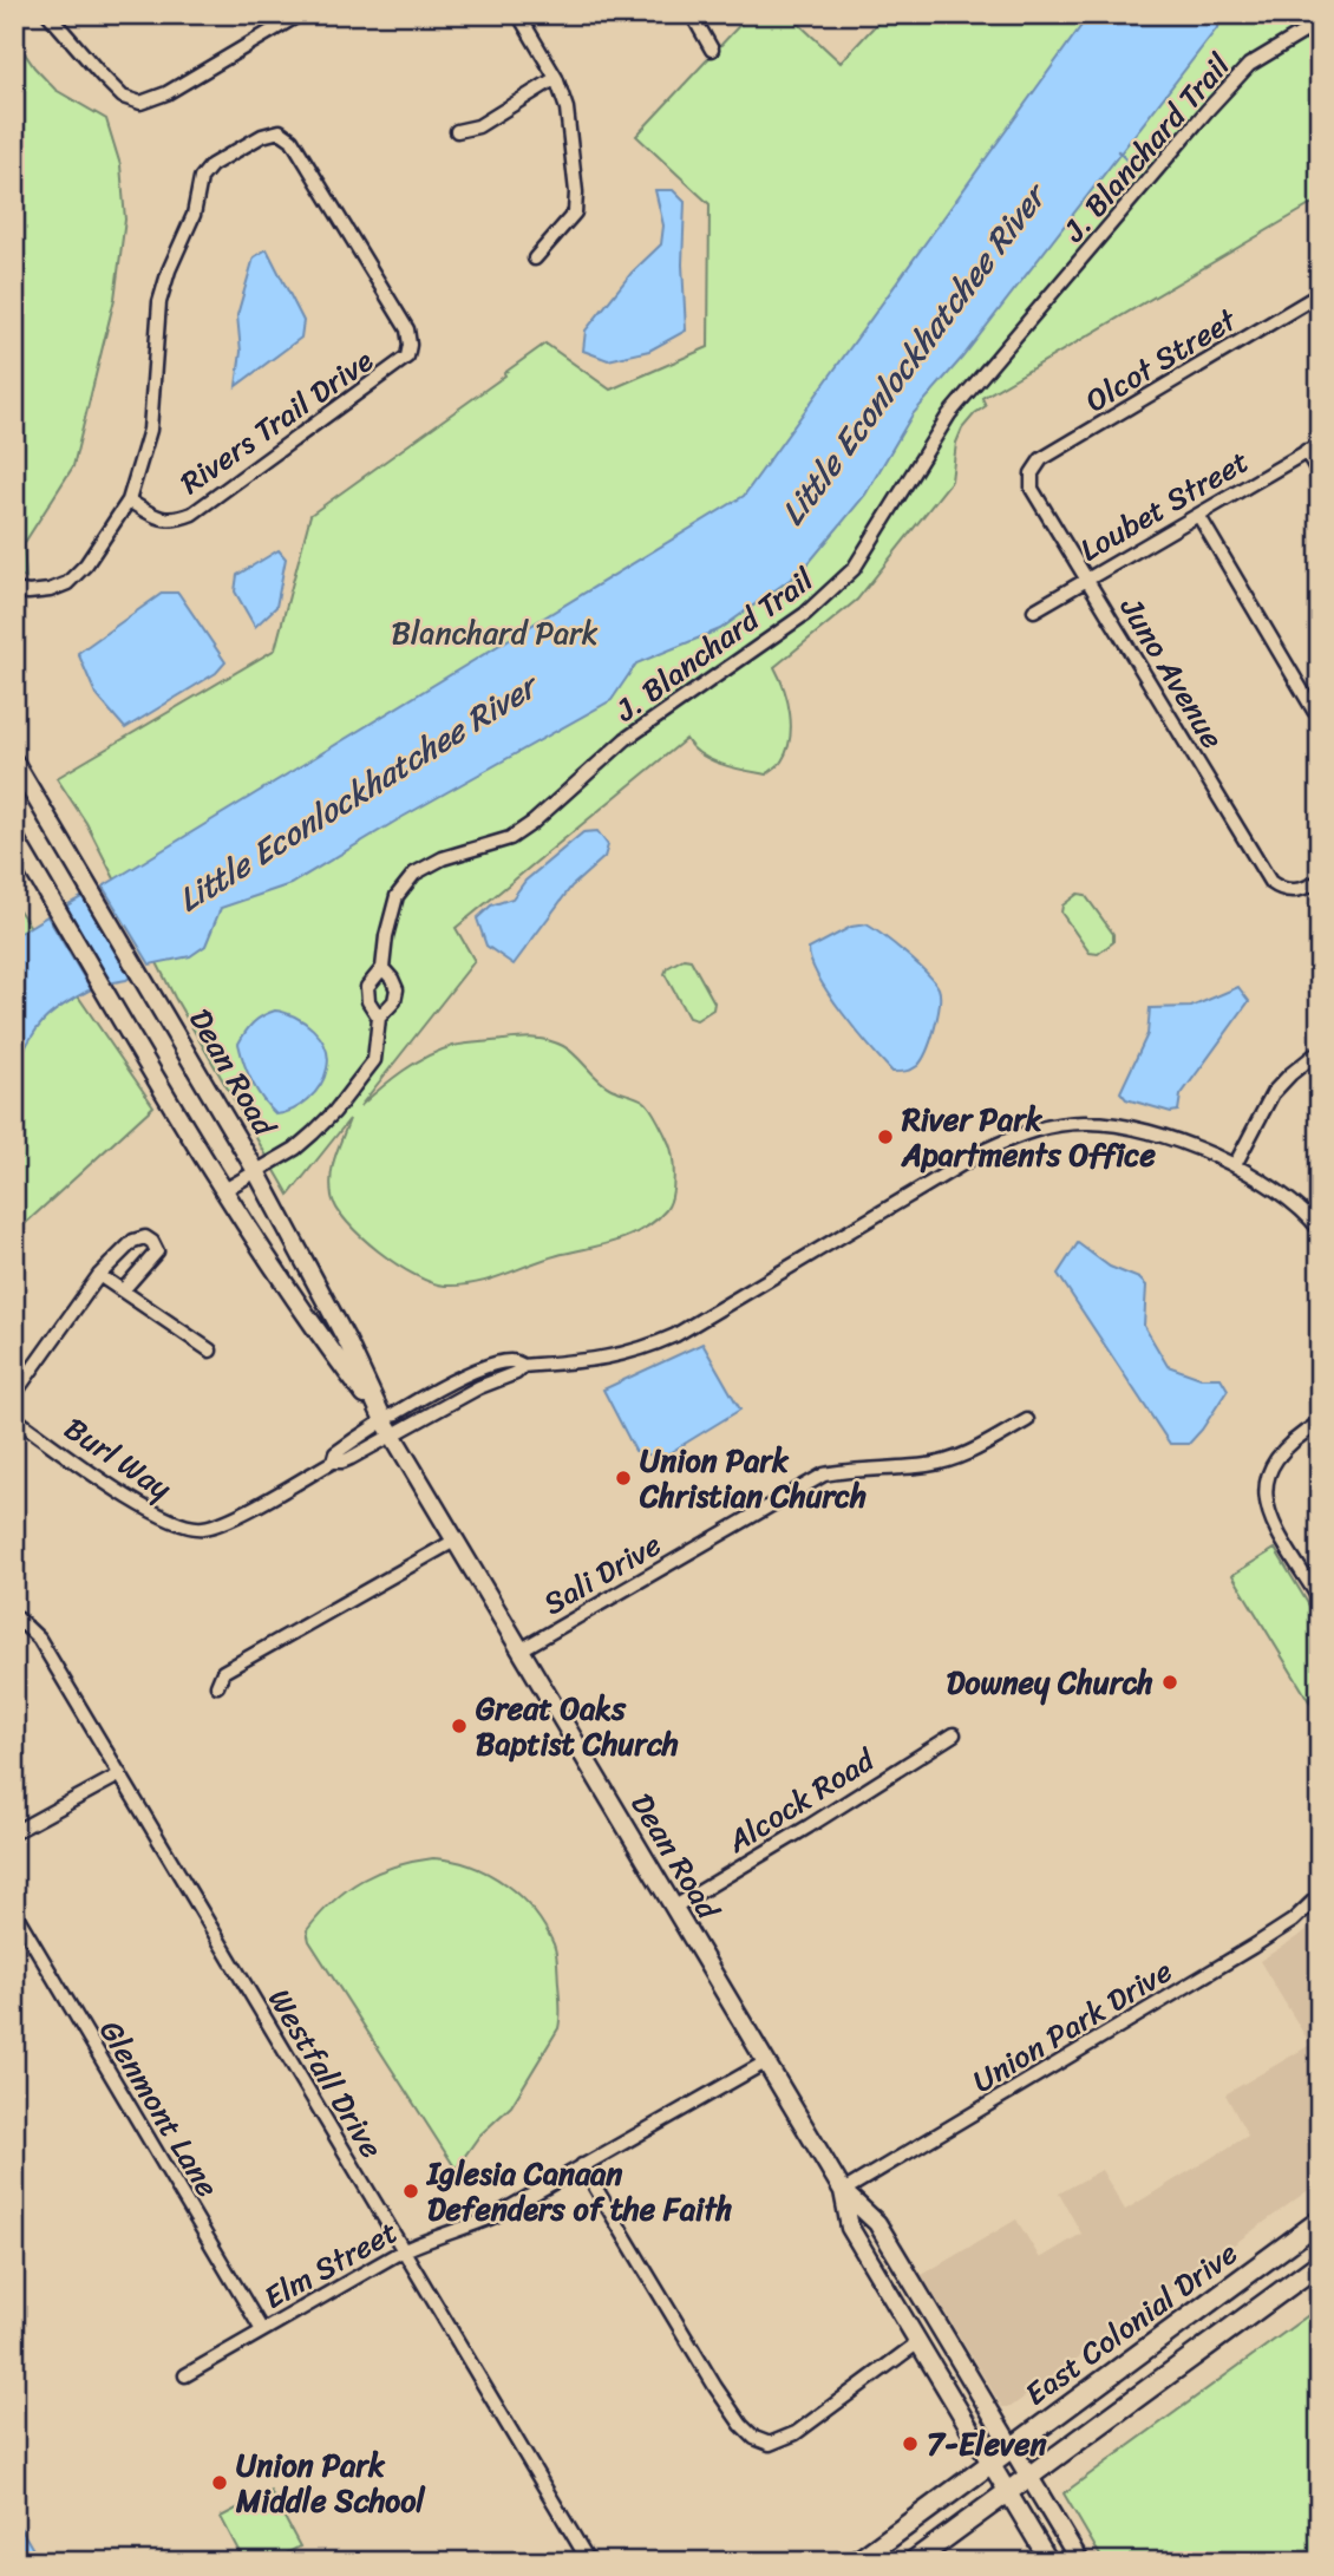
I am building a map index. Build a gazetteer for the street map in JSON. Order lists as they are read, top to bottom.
{
  "streets": {
    "highway": ["East Colonial Drive"],
    "main road": ["Dean Road"],
    "street": [
      "J. Blanchard Trail",
      "Olcot Street",
      "Rivers Trail Drive",
      "Loubet Street",
      "Juno Avenue",
      "Burl Way",
      "Sali Drive",
      "Alcock Road",
      "Union Park Drive",
      "Westfall Drive",
      "Glenmont Lane",
      "Elm Street"
    ]
  },
  "crossings": [
    ["J. Blanchard Trail", "Dean Road"],
    ["Olcot Street", "Juno Avenue"],
    ["Loubet Street", "Juno Avenue"],
    ["Dean Road", "Burl Way"],
    ["Dean Road", "Sali Drive"],
    ["Dean Road", "Alcock Road"],
    ["Dean Road", "Union Park Drive"],
    ["Dean Road", "Elm Street"],
    ["Dean Road", "East Colonial Drive"],
    ["Westfall Drive", "Elm Street"],
    ["Glenmont Lane", "Elm Street"]
  ],
  "water": ["Little Econlockhatchee River"],
  "parks": ["Blanchard Park"],
  "places": [
    "River Park Apartments Office",
    "Union Park Christian Church",
    "Downey Church",
    "Great Oaks Baptist Church",
    "Iglesia Canaan Defenders of the Faith",
    "7-Eleven",
    "Union Park Middle School"
  ]
}
